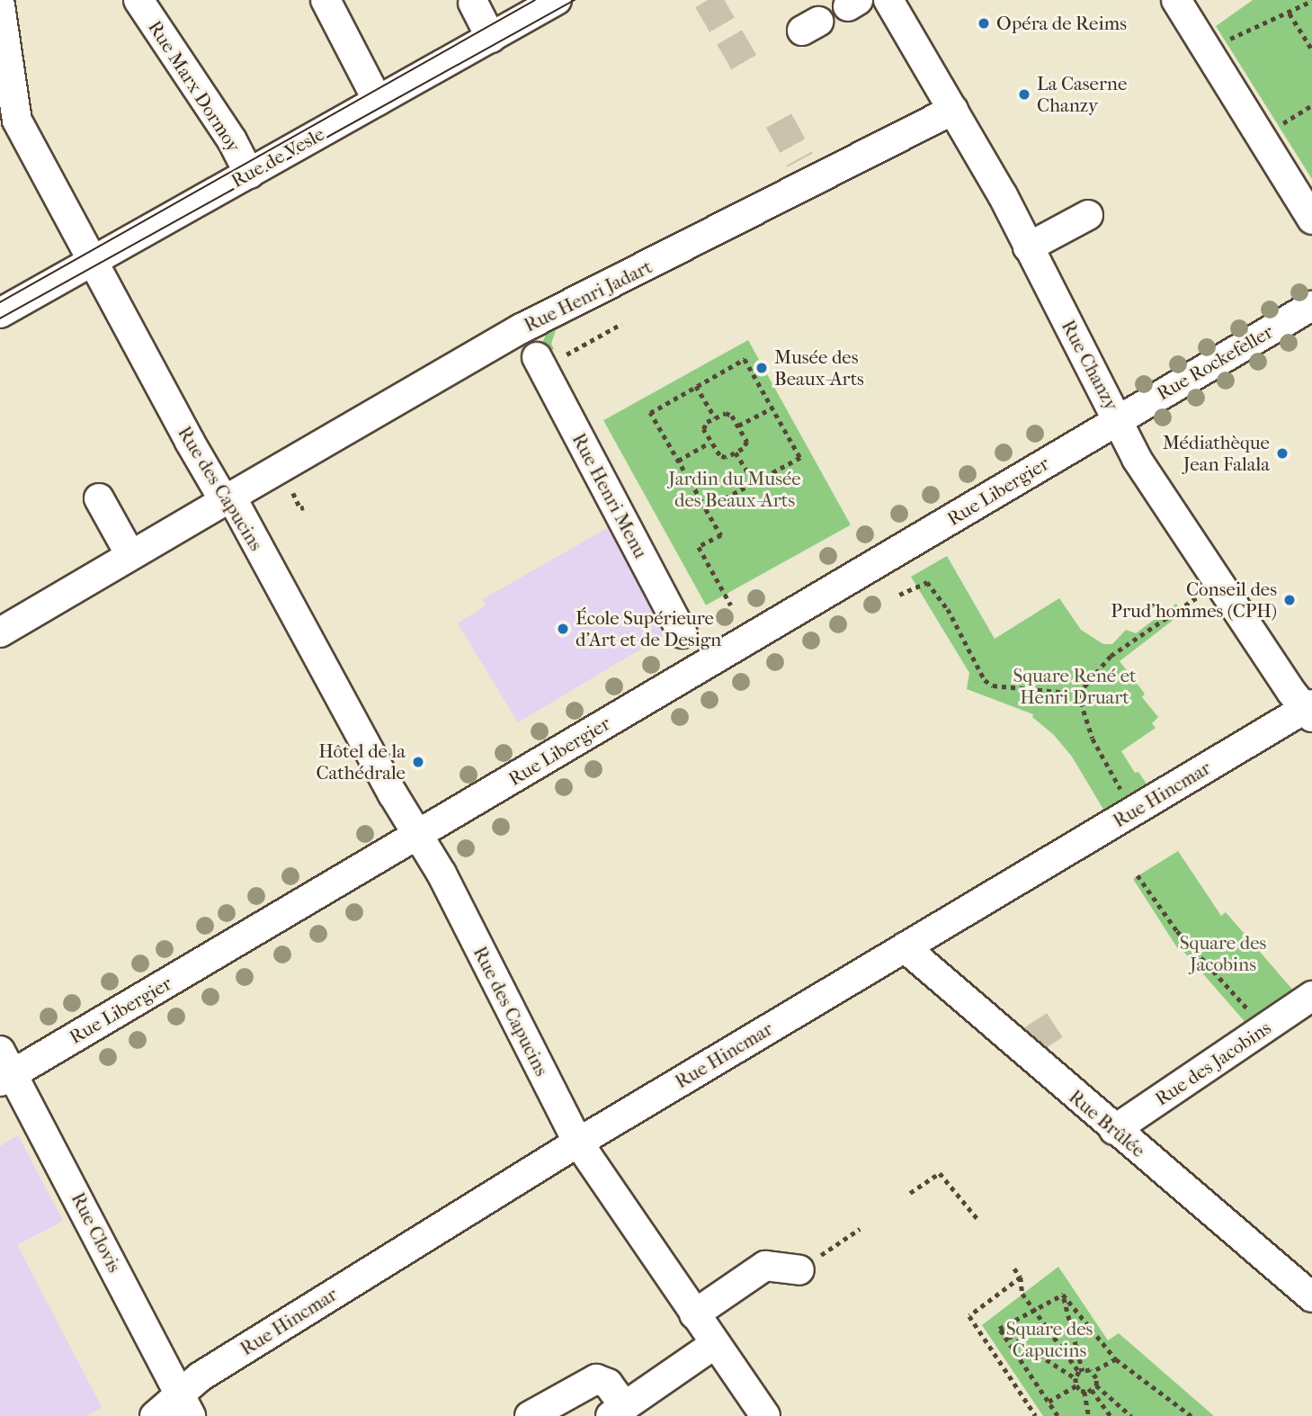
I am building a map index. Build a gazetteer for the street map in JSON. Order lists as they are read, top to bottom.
{
  "streets": {
    "street": [
      "Rue Marx Dormoy",
      "Rue de Vesle",
      "Rue Henri Jadart",
      "Rue Rockefeller",
      "Rue Chanzy",
      "Rue des Capucins",
      "Rue Libergier",
      "Rue Henri Menu",
      "Rue Hincmar",
      "Rue des Jacobins",
      "Rue Brûlée",
      "Rue Clovis"
    ]
  },
  "crossings": [
    ["Rue Marx Dormoy", "Rue de Vesle"],
    ["Rue de Vesle", "Rue des Capucins"],
    ["Rue Henri Jadart", "Rue Chanzy"],
    ["Rue Henri Jadart", "Rue des Capucins"],
    ["Rue Rockefeller", "Rue Chanzy"],
    ["Rue Rockefeller", "Rue Libergier"],
    ["Rue Chanzy", "Rue Libergier"],
    ["Rue Chanzy", "Rue Hincmar"],
    ["Rue des Capucins", "Rue Libergier"],
    ["Rue des Capucins", "Rue Hincmar"],
    ["Rue Libergier", "Rue Clovis"],
    ["Rue Hincmar", "Rue Brûlée"],
    ["Rue Hincmar", "Rue Clovis"],
    ["Rue des Jacobins", "Rue Brûlée"]
  ],
  "parks": [
    "Jardin du Musée des Beaux-Arts",
    "Square René et Henri Druart",
    "Square des Jacobins",
    "Square des Capucins"
  ],
  "places": [
    "Opéra de Reims",
    "La Caserne Chanzy",
    "Musée des Beaux-Arts",
    "Médiathèque Jean Falala",
    "Conseil des Prud’hommes (CPH)",
    "École Supérieure d'Art et de Design",
    "Hôtel de la Cathédrale"
  ]
}
